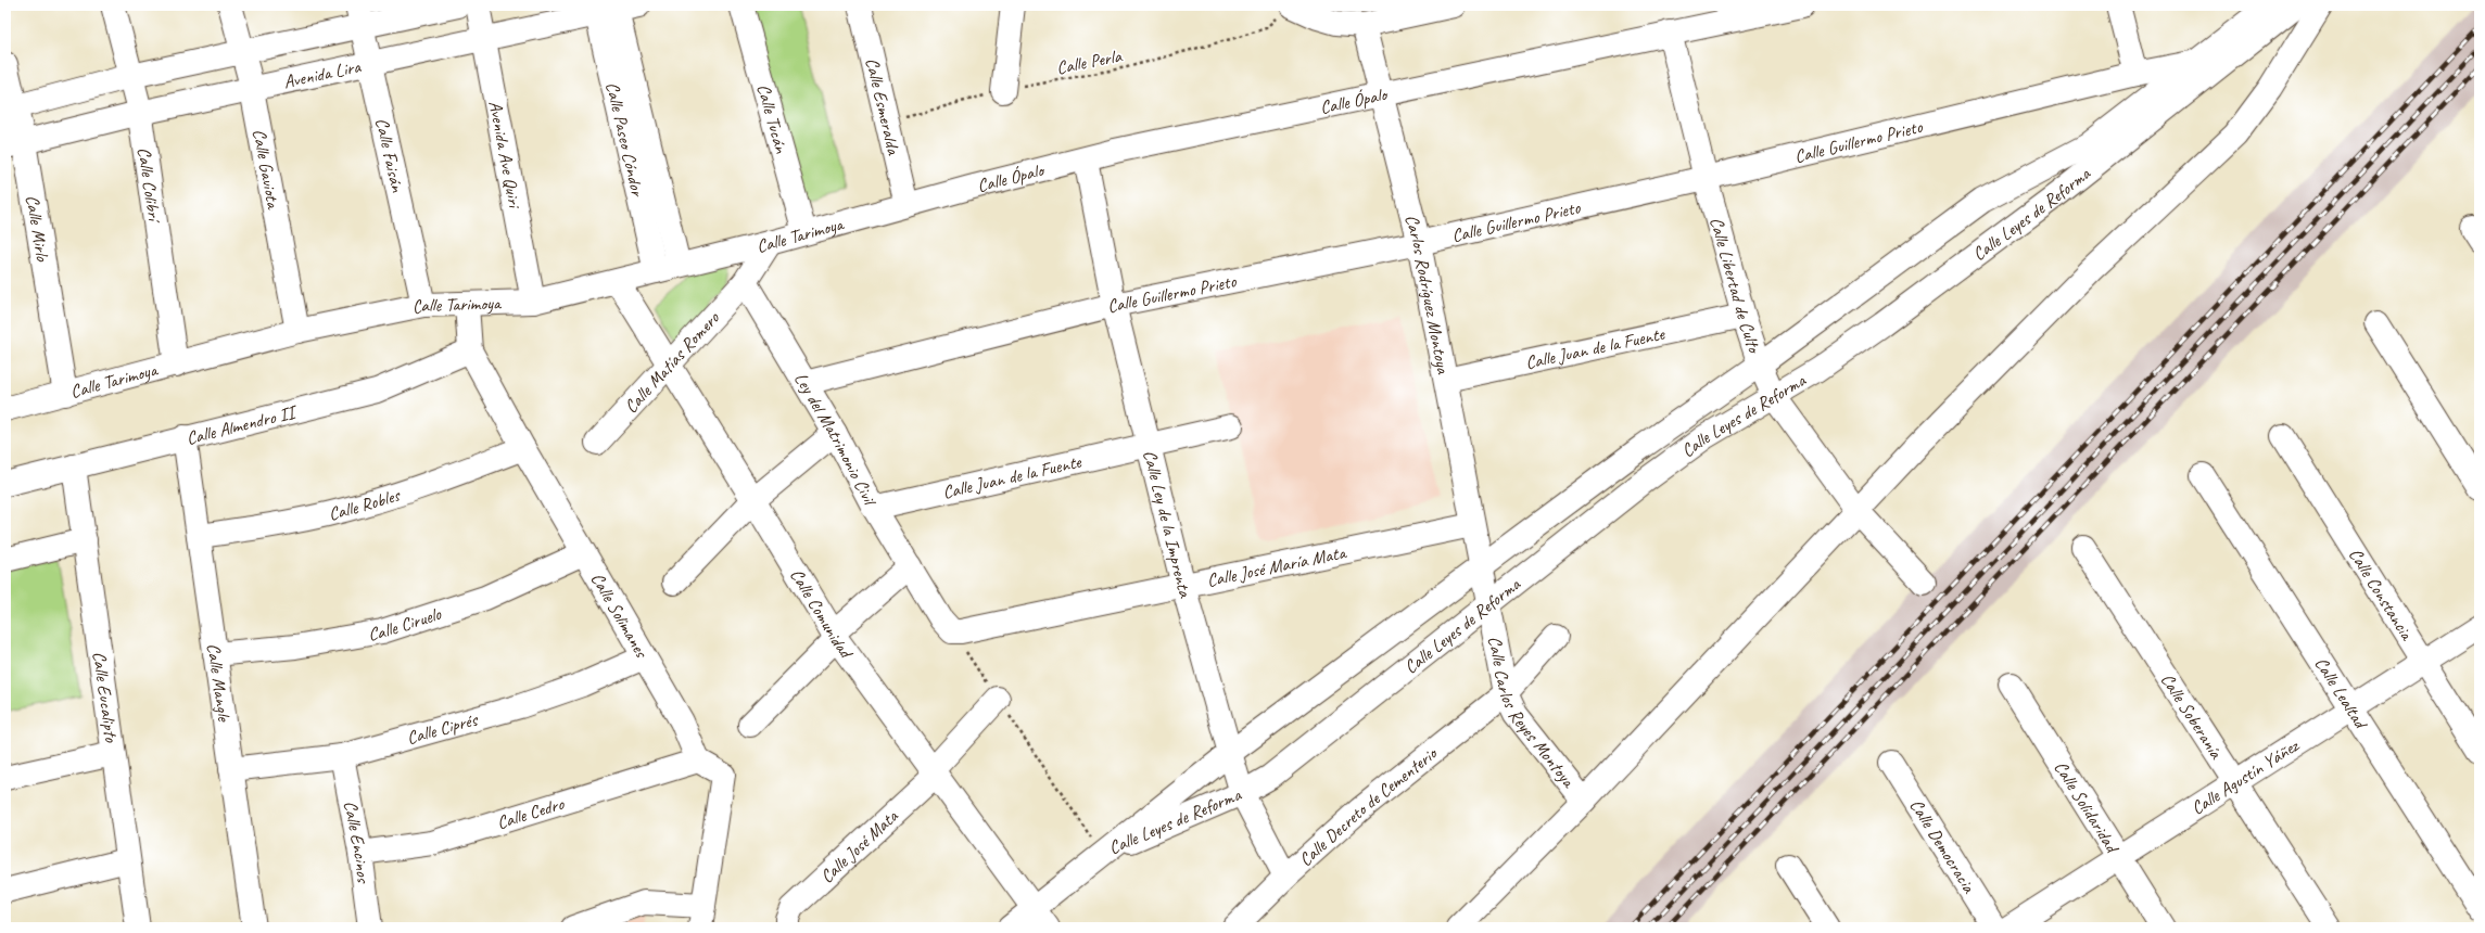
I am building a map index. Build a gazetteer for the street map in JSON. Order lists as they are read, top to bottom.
{
  "streets": {
    "street": [
      "Avenida Lira",
      "Calle Ópalo",
      "Calle Esmeralda",
      "Calle Tucán",
      "Calle Paseo Cóndor",
      "Calle Guillermo Prieto",
      "Avenida Ave Quiri",
      "Calle Faisán",
      "Calle Gaviota",
      "Calle Colibrí",
      "Calle Leyes de Reforma",
      "Calle Mirlo",
      "Calle Tarimoya",
      "Calle Libertad de Culto",
      "Carlos Rodríguez Montoya",
      "Calle Juan de la Fuente",
      "Calle Matías Romero",
      "Calle Almendro II",
      "Ley del Matrimonio Civil",
      "Calle Robles",
      "Calle Ley de la Imprenta",
      "Calle José María Mata",
      "Calle Constancia",
      "Calle Comunidad",
      "Calle Solimanes",
      "Calle Ciruelo",
      "Calle Mangle",
      "Calle Lealtad",
      "Calle Eucalipto",
      "Calle Carlos Reyes Montoya",
      "Calle Soberanía",
      "Calle Ciprés",
      "Calle Agustín Yáñez",
      "Calle Decreto de Cementerio",
      "Calle Solidaridad",
      "Calle Cedro",
      "Calle Encinos",
      "Calle Democracia",
      "Calle José Mata"
    ],
    "path": ["Calle Perla"]
  },
  "crossings": [
    ["Calle Perla", "Calle Esmeralda"],
    ["Avenida Lira", "Calle Paseo Cóndor"],
    ["Avenida Lira", "Avenida Ave Quiri"],
    ["Avenida Lira", "Calle Faisán"],
    ["Avenida Lira", "Calle Gaviota"],
    ["Avenida Lira", "Calle Colibrí"],
    ["Avenida Lira", "Calle Mirlo"],
    ["Calle Ópalo", "Calle Esmeralda"],
    ["Calle Ópalo", "Calle Tarimoya"],
    ["Calle Ópalo", "Calle Libertad de Culto"],
    ["Calle Ópalo", "Carlos Rodríguez Montoya"],
    ["Calle Ópalo", "Calle Ley de la Imprenta"],
    ["Calle Esmeralda", "Calle Tarimoya"],
    ["Calle Tucán", "Calle Tarimoya"],
    ["Calle Paseo Cóndor", "Calle Tarimoya"],
    ["Calle Guillermo Prieto", "Calle Leyes de Reforma"],
    ["Calle Guillermo Prieto", "Calle Libertad de Culto"],
    ["Calle Guillermo Prieto", "Carlos Rodríguez Montoya"],
    ["Calle Guillermo Prieto", "Ley del Matrimonio Civil"],
    ["Calle Guillermo Prieto", "Calle Ley de la Imprenta"],
    ["Avenida Ave Quiri", "Calle Tarimoya"],
    ["Calle Faisán", "Calle Tarimoya"],
    ["Calle Gaviota", "Calle Tarimoya"],
    ["Calle Colibrí", "Calle Tarimoya"],
    ["Calle Leyes de Reforma", "Calle Libertad de Culto"],
    ["Calle Leyes de Reforma", "Carlos Rodríguez Montoya"],
    ["Calle Leyes de Reforma", "Calle Ley de la Imprenta"],
    ["Calle Leyes de Reforma", "Calle Carlos Reyes Montoya"],
    ["Calle Mirlo", "Calle Tarimoya"],
    ["Calle Tarimoya", "Calle Comunidad"],
    ["Calle Tarimoya", "Calle Solimanes"],
    ["Calle Libertad de Culto", "Calle Juan de la Fuente"],
    ["Carlos Rodríguez Montoya", "Calle Juan de la Fuente"],
    ["Carlos Rodríguez Montoya", "Calle José María Mata"],
    ["Carlos Rodríguez Montoya", "Calle Carlos Reyes Montoya"],
    ["Calle Juan de la Fuente", "Ley del Matrimonio Civil"],
    ["Calle Juan de la Fuente", "Calle Ley de la Imprenta"],
    ["Calle Matías Romero", "Ley del Matrimonio Civil"],
    ["Calle Matías Romero", "Calle Comunidad"],
    ["Calle Almendro II", "Calle Solimanes"],
    ["Calle Almendro II", "Calle Mangle"],
    ["Calle Almendro II", "Calle Eucalipto"],
    ["Ley del Matrimonio Civil", "Calle José María Mata"],
    ["Calle Robles", "Calle Solimanes"],
    ["Calle Robles", "Calle Mangle"],
    ["Calle Ley de la Imprenta", "Calle José María Mata"],
    ["Calle Ley de la Imprenta", "Calle Decreto de Cementerio"],
    ["Calle Constancia", "Calle Agustín Yáñez"],
    ["Calle Comunidad", "Calle José Mata"],
    ["Calle Solimanes", "Calle Ciruelo"],
    ["Calle Solimanes", "Calle Ciprés"],
    ["Calle Solimanes", "Calle Cedro"],
    ["Calle Ciruelo", "Calle Mangle"],
    ["Calle Mangle", "Calle Ciprés"],
    ["Calle Lealtad", "Calle Agustín Yáñez"],
    ["Calle Carlos Reyes Montoya", "Calle Decreto de Cementerio"],
    ["Calle Soberanía", "Calle Agustín Yáñez"],
    ["Calle Ciprés", "Calle Encinos"],
    ["Calle Agustín Yáñez", "Calle Solidaridad"],
    ["Calle Cedro", "Calle Encinos"]
  ]
}
